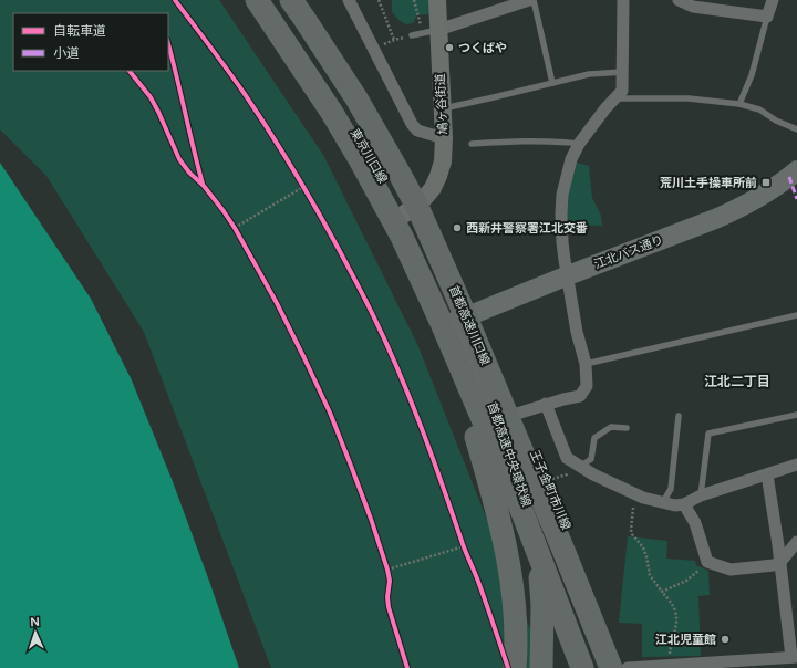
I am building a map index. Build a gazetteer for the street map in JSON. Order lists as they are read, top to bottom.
{
  "streets": {
    "highway": ["首都高速川口線", "首都高速中央環状線"],
    "main road": [
      "鳩ヶ谷街道",
      "東京川口線",
      "江北バス通り",
      "王子金町市川線"
    ]
  },
  "crossings": [
    ["鳩ヶ谷街道", "東京川口線"],
    ["東京川口線", "江北バス通り"],
    ["東京川口線", "王子金町市川線"],
    ["江北バス通り", "王子金町市川線"],
    ["首都高速川口線", "首都高速中央環状線"]
  ],
  "districts": ["江北二丁目"],
  "places": {
    "other": ["つくばや", "西新井警察署江北交番", "江北児童館"],
    "transit": ["荒川土手操車所前"]
  },
  "legend": ["自転車道", "小道"],
  "north": "top"
}
